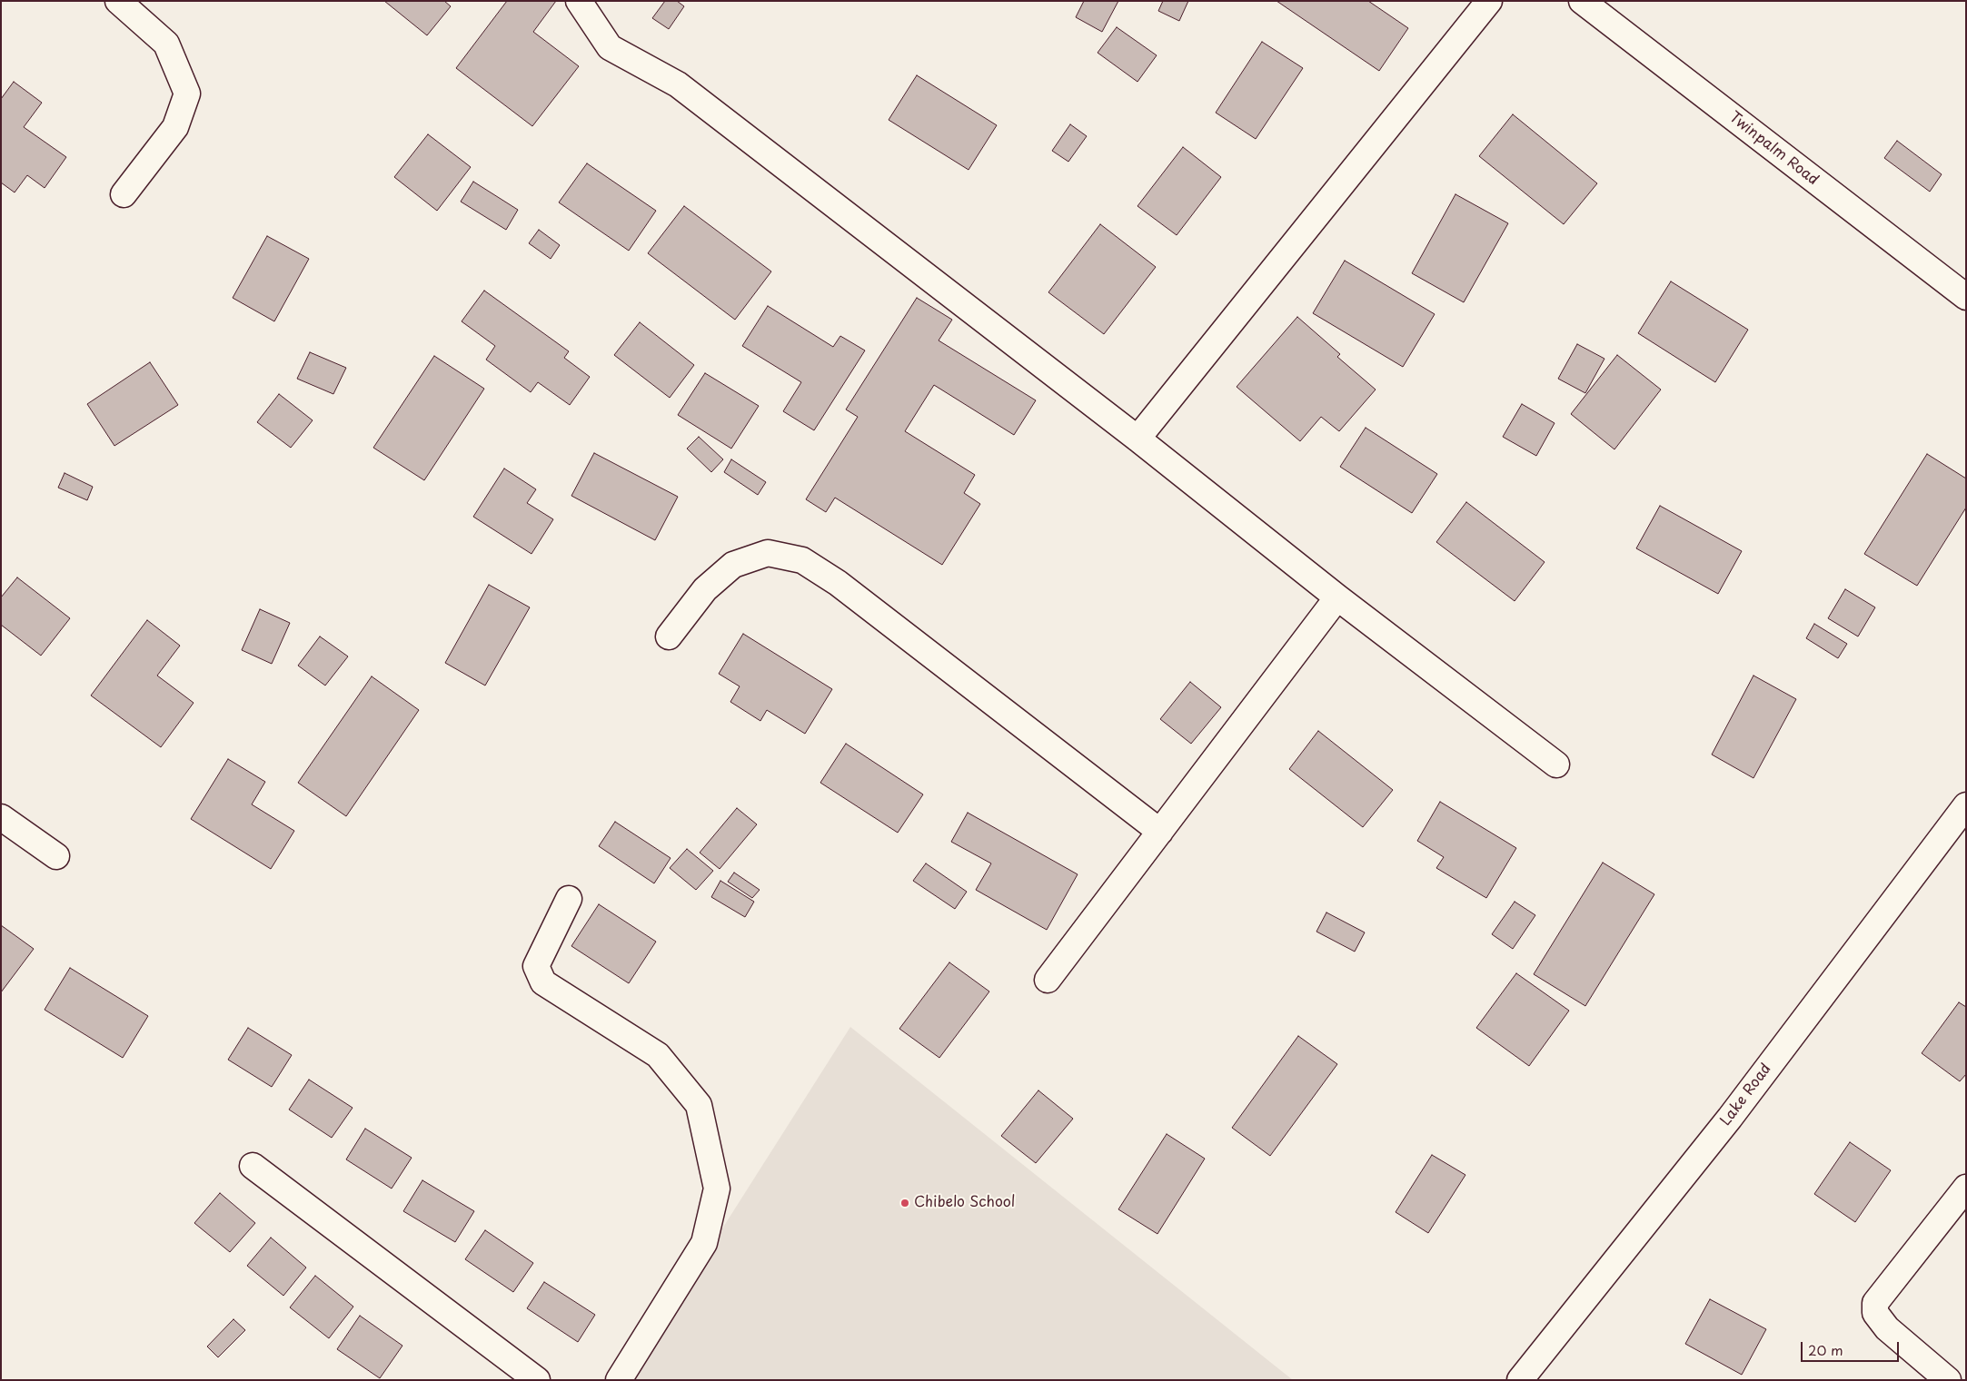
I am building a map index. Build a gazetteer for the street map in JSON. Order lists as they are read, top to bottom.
{
  "streets": {
    "street": ["Twinpalm Road", "Lake Road"]
  },
  "places": ["Chibelo School"],
  "scale_bar": "20 m"
}
